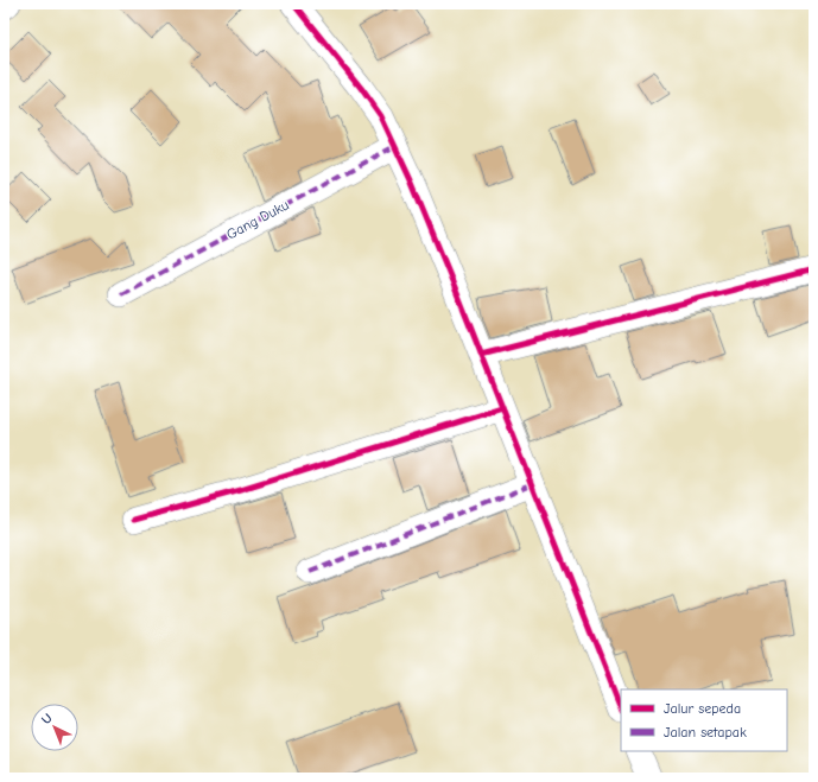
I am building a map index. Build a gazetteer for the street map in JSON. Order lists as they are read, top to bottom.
{
  "streets": {
    "street": ["Gang Duku"]
  },
  "legend": ["Jalur sepeda", "Jalan setapak"],
  "north": "top left"
}
